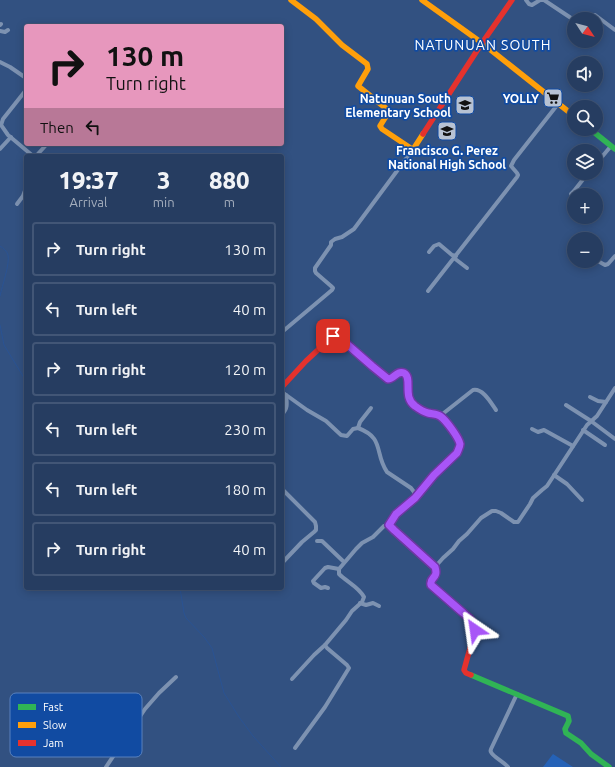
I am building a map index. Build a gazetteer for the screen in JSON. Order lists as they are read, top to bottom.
{
  "districts": ["NATUNUAN SOUTH"],
  "places": {
    "supermarket": ["YOLLY"],
    "school or university": ["Natunuan South Elementary School", "Francisco G. Perez National High School"]
  },
  "legend": ["Fast", "Slow", "Jam"],
  "north": "bottom right",
  "page": {
    "map_buttons": ["+", "−"],
    "turn": ["130 m", "Turn right"],
    "then": "Then",
    "eta": [
      "19:37",
      "Arrival",
      "3",
      "min",
      "880",
      "m"
    ],
    "list": [
      {
        "name": "Turn right",
        "value": "130 m"
      },
      {
        "name": "Turn left",
        "value": "40 m"
      },
      {
        "name": "Turn right",
        "value": "120 m"
      },
      {
        "name": "Turn left",
        "value": "230 m"
      },
      {
        "name": "Turn left",
        "value": "180 m"
      },
      {
        "name": "Turn right",
        "value": "40 m"
      }
    ]
  }
}
